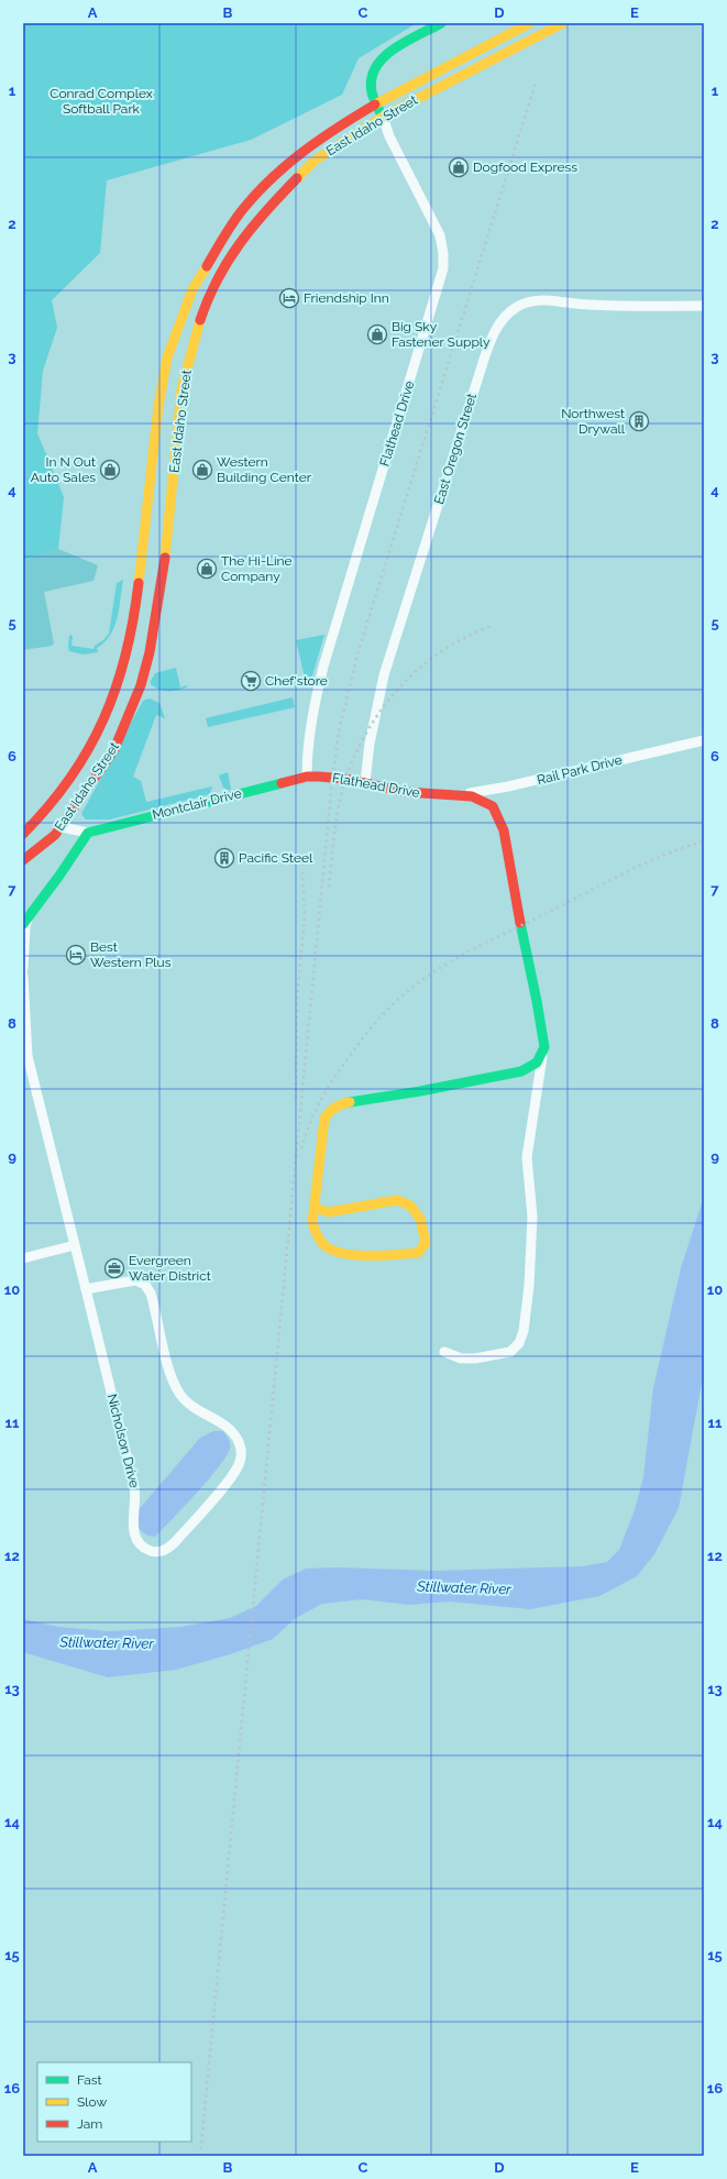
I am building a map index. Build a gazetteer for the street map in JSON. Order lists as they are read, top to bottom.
{
  "streets": {
    "main road": ["East Idaho Street", "Flathead Drive", "Montclair Drive"],
    "street": ["East Oregon Street", "Rail Park Drive", "Nicholson Drive"]
  },
  "crossings": [
    ["East Idaho Street", "Flathead Drive"],
    ["East Idaho Street", "Montclair Drive"],
    ["Flathead Drive", "East Oregon Street"],
    ["Flathead Drive", "Rail Park Drive"],
    ["Flathead Drive", "Montclair Drive"]
  ],
  "water": ["Stillwater River"],
  "parks": ["Conrad Complex Softball Park"],
  "places": {
    "shop": [
      "Dogfood Express",
      "Big Sky Fastener Supply",
      "In N Out Auto Sales",
      "Western Building Center",
      "The Hi-Line Company"
    ],
    "hotel": ["Friendship Inn", "Best Western Plus"],
    "building": ["Northwest Drywall", "Pacific Steel"],
    "supermarket": ["Chef'store"],
    "office": ["Evergreen Water District"]
  },
  "legend": ["Fast", "Slow", "Jam"],
  "grid": {
    "columns": [
      "A",
      "B",
      "C",
      "D",
      "E"
    ],
    "rows": [
      "1",
      "2",
      "3",
      "4",
      "5",
      "6",
      "7",
      "8",
      "9",
      "10",
      "11",
      "12",
      "13",
      "14",
      "15",
      "16"
    ]
  }
}
